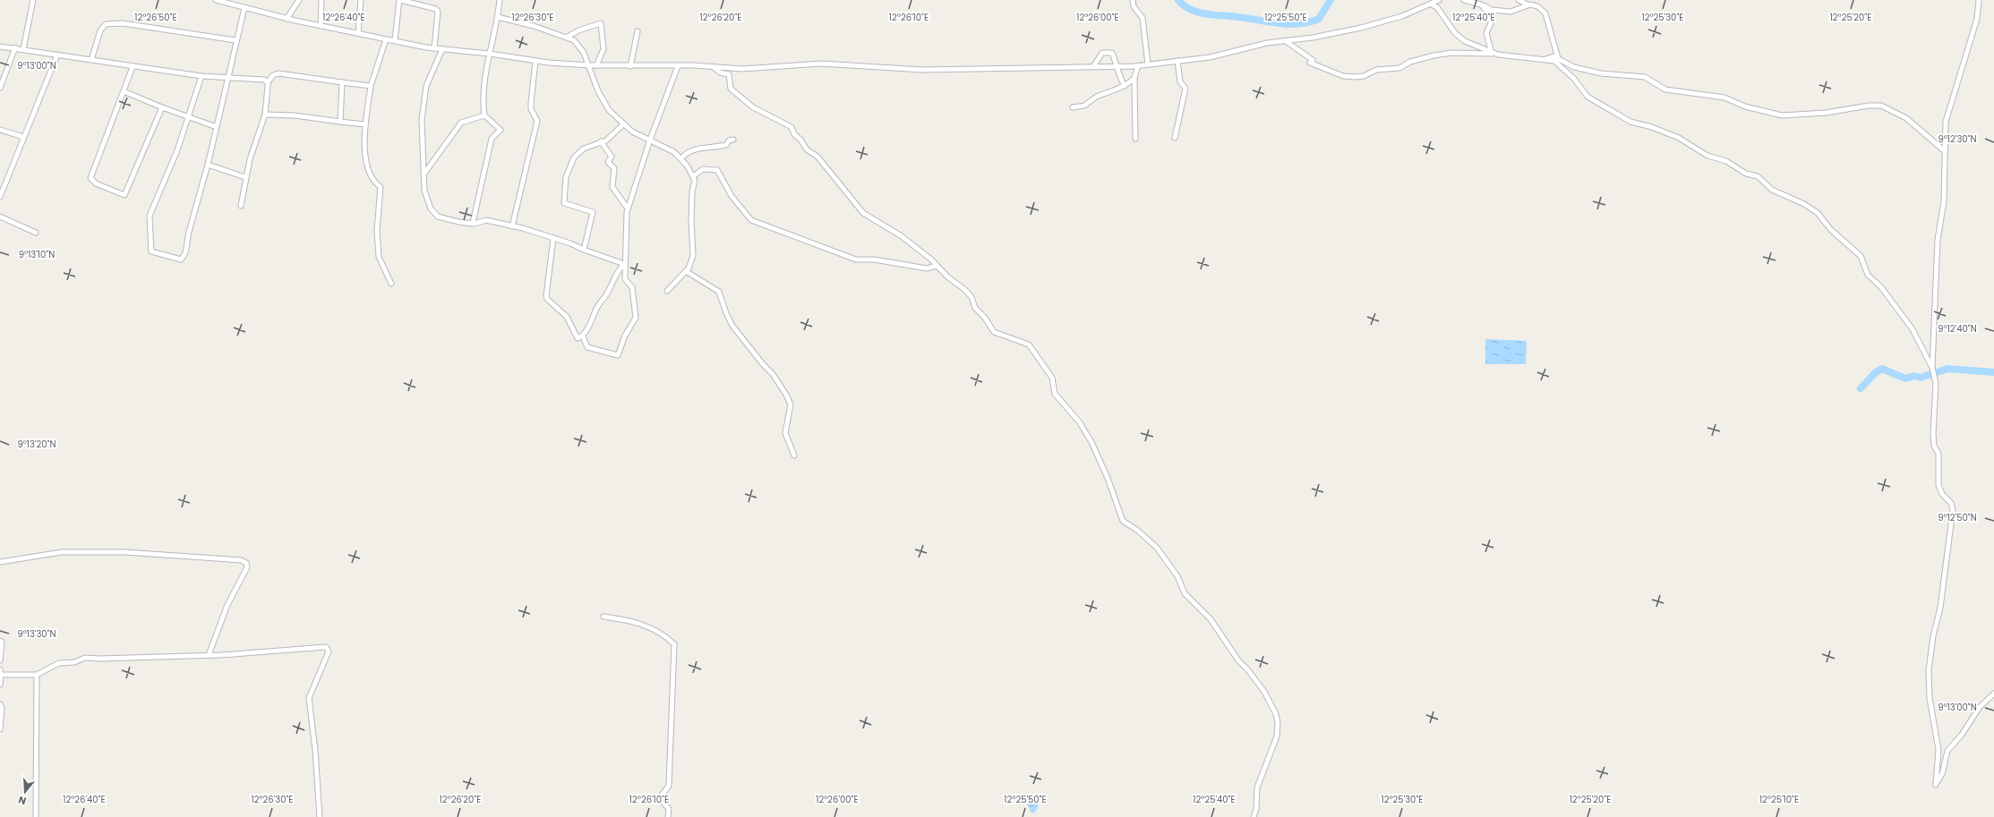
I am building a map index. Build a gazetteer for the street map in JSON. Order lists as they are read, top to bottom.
{
  "north": "bottom",
  "coordinates": [
    "12°26'50\"E",
    "12°26'40\"E",
    "12°26'30\"E",
    "12°26'20\"E",
    "12°26'10\"E",
    "12°26'00\"E",
    "12°25'50\"E",
    "12°25'40\"E",
    "12°25'30\"E",
    "12°25'20\"E",
    "9°13'00\"N",
    "9°12'30\"N",
    "9°13'10\"N",
    "9°12'40\"N",
    "9°13'20\"N",
    "9°12'50\"N",
    "9°13'30\"N",
    "12°25'10\"E"
  ]
}
